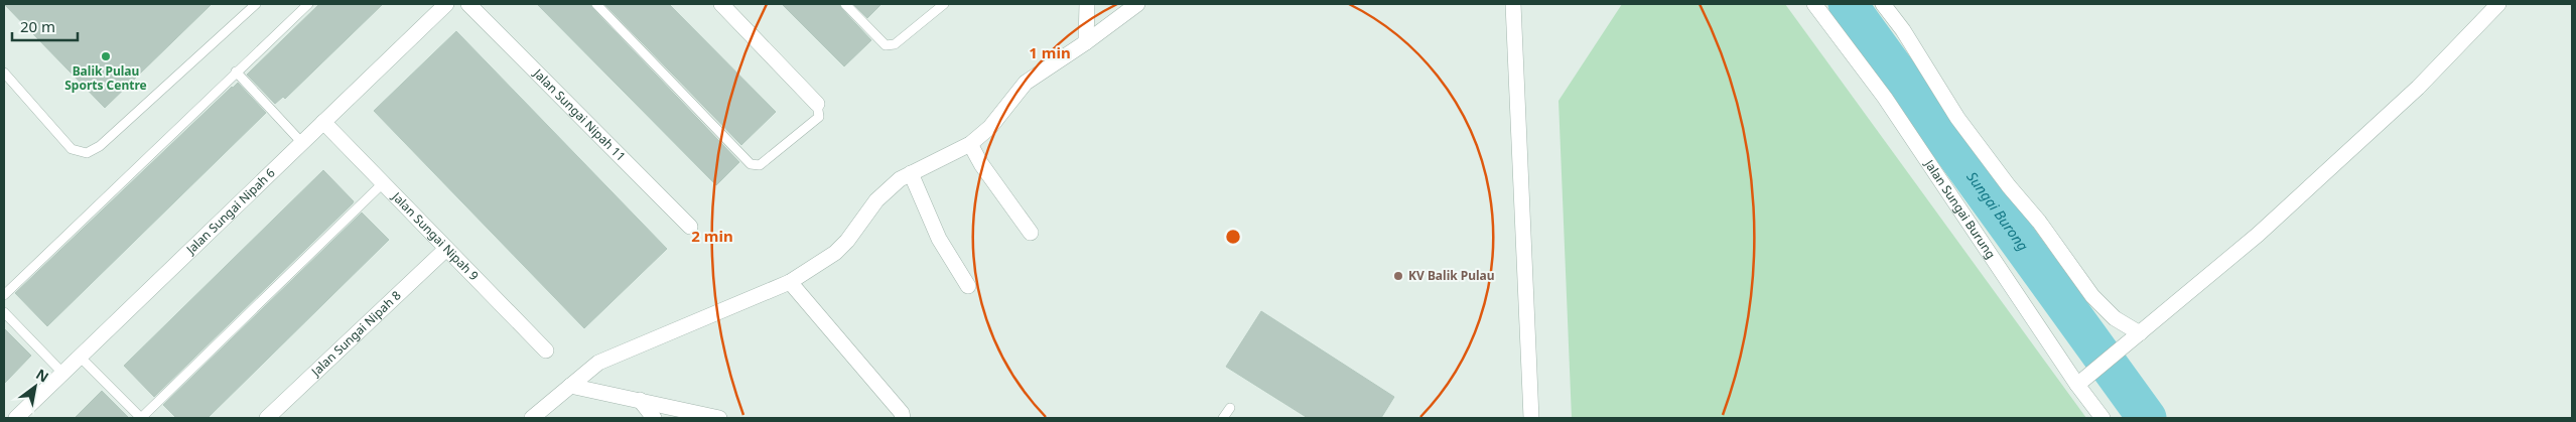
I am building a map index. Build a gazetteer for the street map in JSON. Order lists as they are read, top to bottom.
{
  "streets": {
    "street": [
      "Jalan Sungai Nipah 11",
      "Jalan Sungai Burung",
      "Jalan Sungai Nipah 6",
      "Jalan Sungai Nipah 9",
      "Jalan Sungai Nipah 8"
    ]
  },
  "crossings": [
    ["Jalan Sungai Nipah 6", "Jalan Sungai Nipah 9"],
    ["Jalan Sungai Nipah 9", "Jalan Sungai Nipah 8"]
  ],
  "water": ["Sungai Burong"],
  "places": ["Balik Pulau Sports Centre", "KV Balik Pulau"],
  "scale_bar": "20 m",
  "north": "top right",
  "rings": ["1 min", "2 min"]
}
